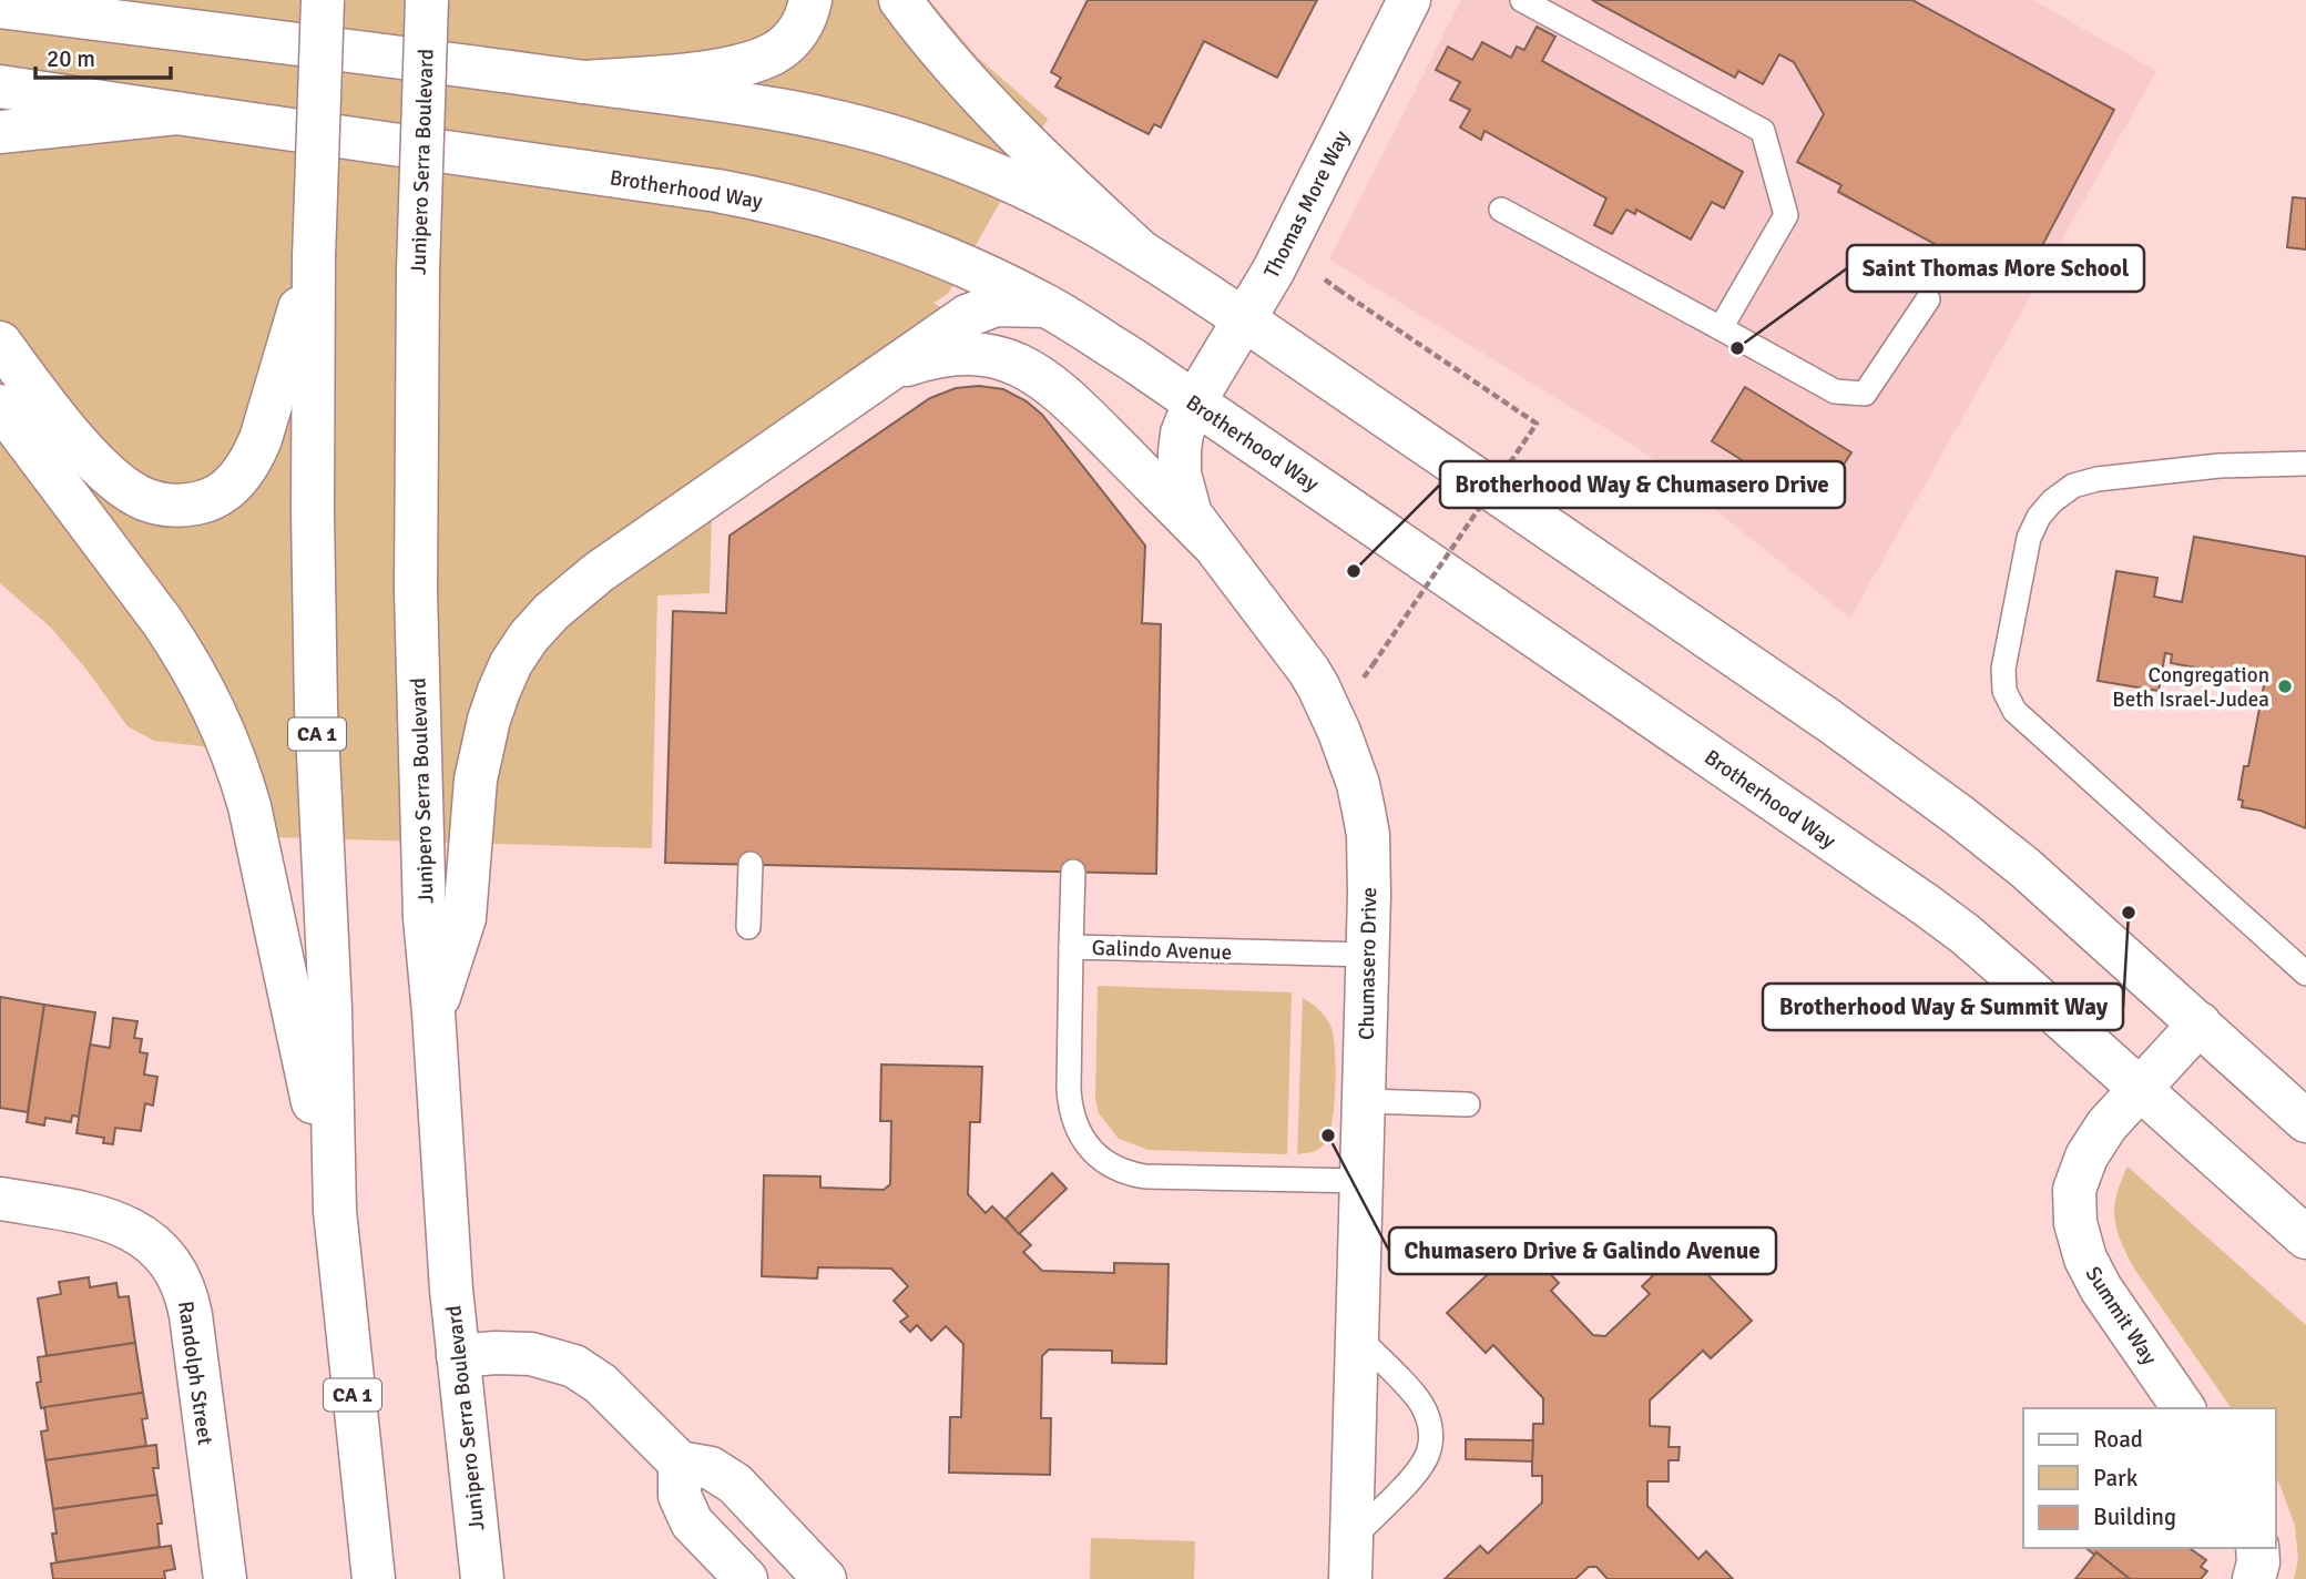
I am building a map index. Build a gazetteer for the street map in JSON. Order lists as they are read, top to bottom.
{
  "streets": {
    "main road": [
      "Junipero Serra Boulevard",
      "Brotherhood Way",
      "Thomas More Way",
      "CA 1",
      "Chumasero Drive",
      "Summit Way",
      "Randolph Street"
    ],
    "lane": ["Galindo Avenue"]
  },
  "crossings": [
    ["Brotherhood Way", "Thomas More Way"],
    ["Brotherhood Way", "Chumasero Drive"],
    ["Brotherhood Way", "Summit Way"],
    ["Thomas More Way", "Chumasero Drive"],
    ["Galindo Avenue", "Chumasero Drive"]
  ],
  "places": [
    "Saint Thomas More School",
    "Brotherhood Way & Chumasero Drive",
    "Congregation Beth Israel-Judea",
    "Brotherhood Way & Summit Way",
    "Chumasero Drive & Galindo Avenue"
  ],
  "legend": ["Road", "Park", "Building"],
  "scale_bar": "20 m"
}
